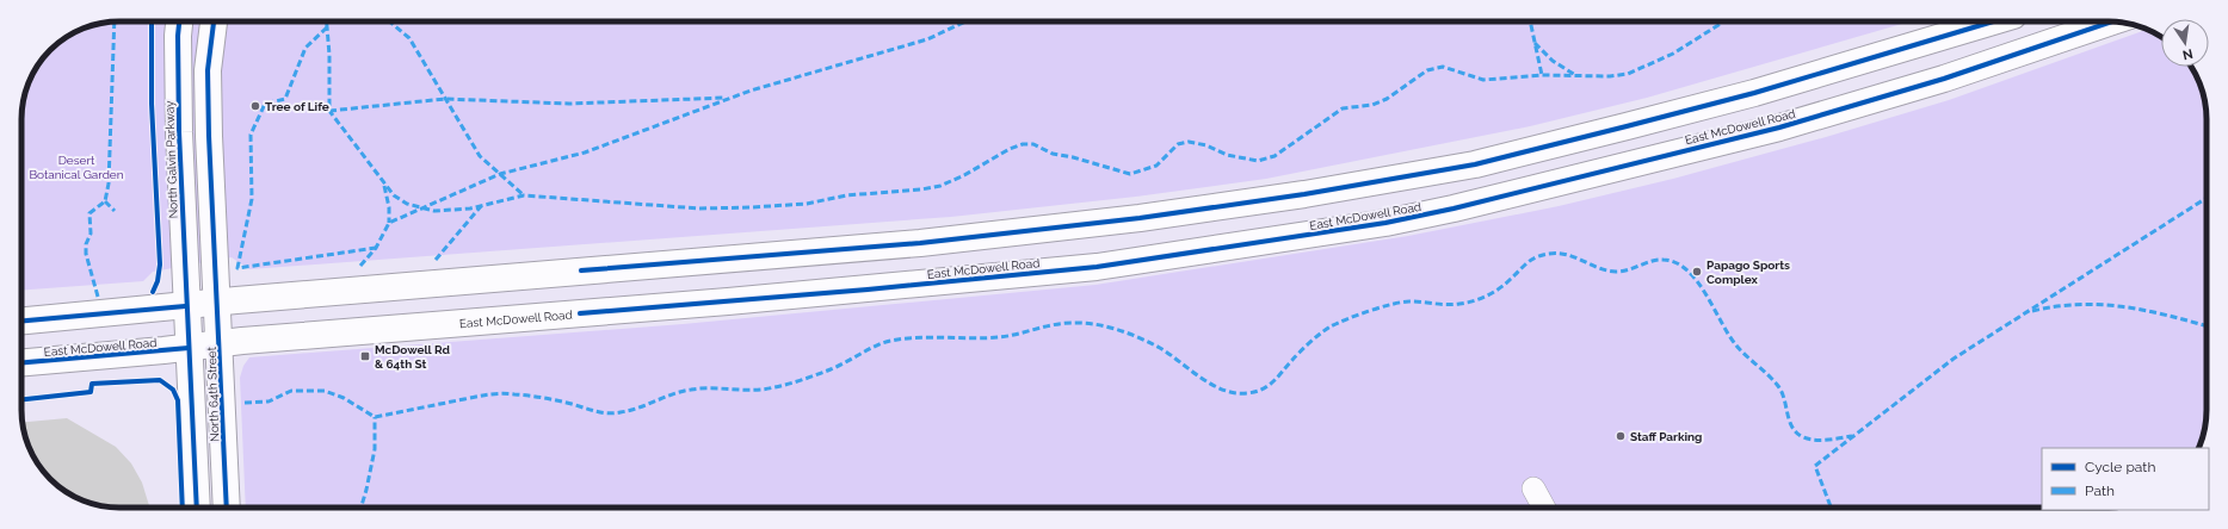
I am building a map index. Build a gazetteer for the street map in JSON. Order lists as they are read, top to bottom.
{
  "streets": {
    "main road": ["East McDowell Road", "North Galvin Parkway", "North 64th Street"]
  },
  "crossings": [
    ["East McDowell Road", "North 64th Street"],
    ["North Galvin Parkway", "North 64th Street"]
  ],
  "parks": ["Desert Botanical Garden"],
  "places": {
    "other": ["Tree of Life", "Papago Sports Complex", "Staff Parking"],
    "transit": ["McDowell Rd & 64th St"]
  },
  "legend": ["Cycle path", "Path"],
  "north": "bottom"
}
